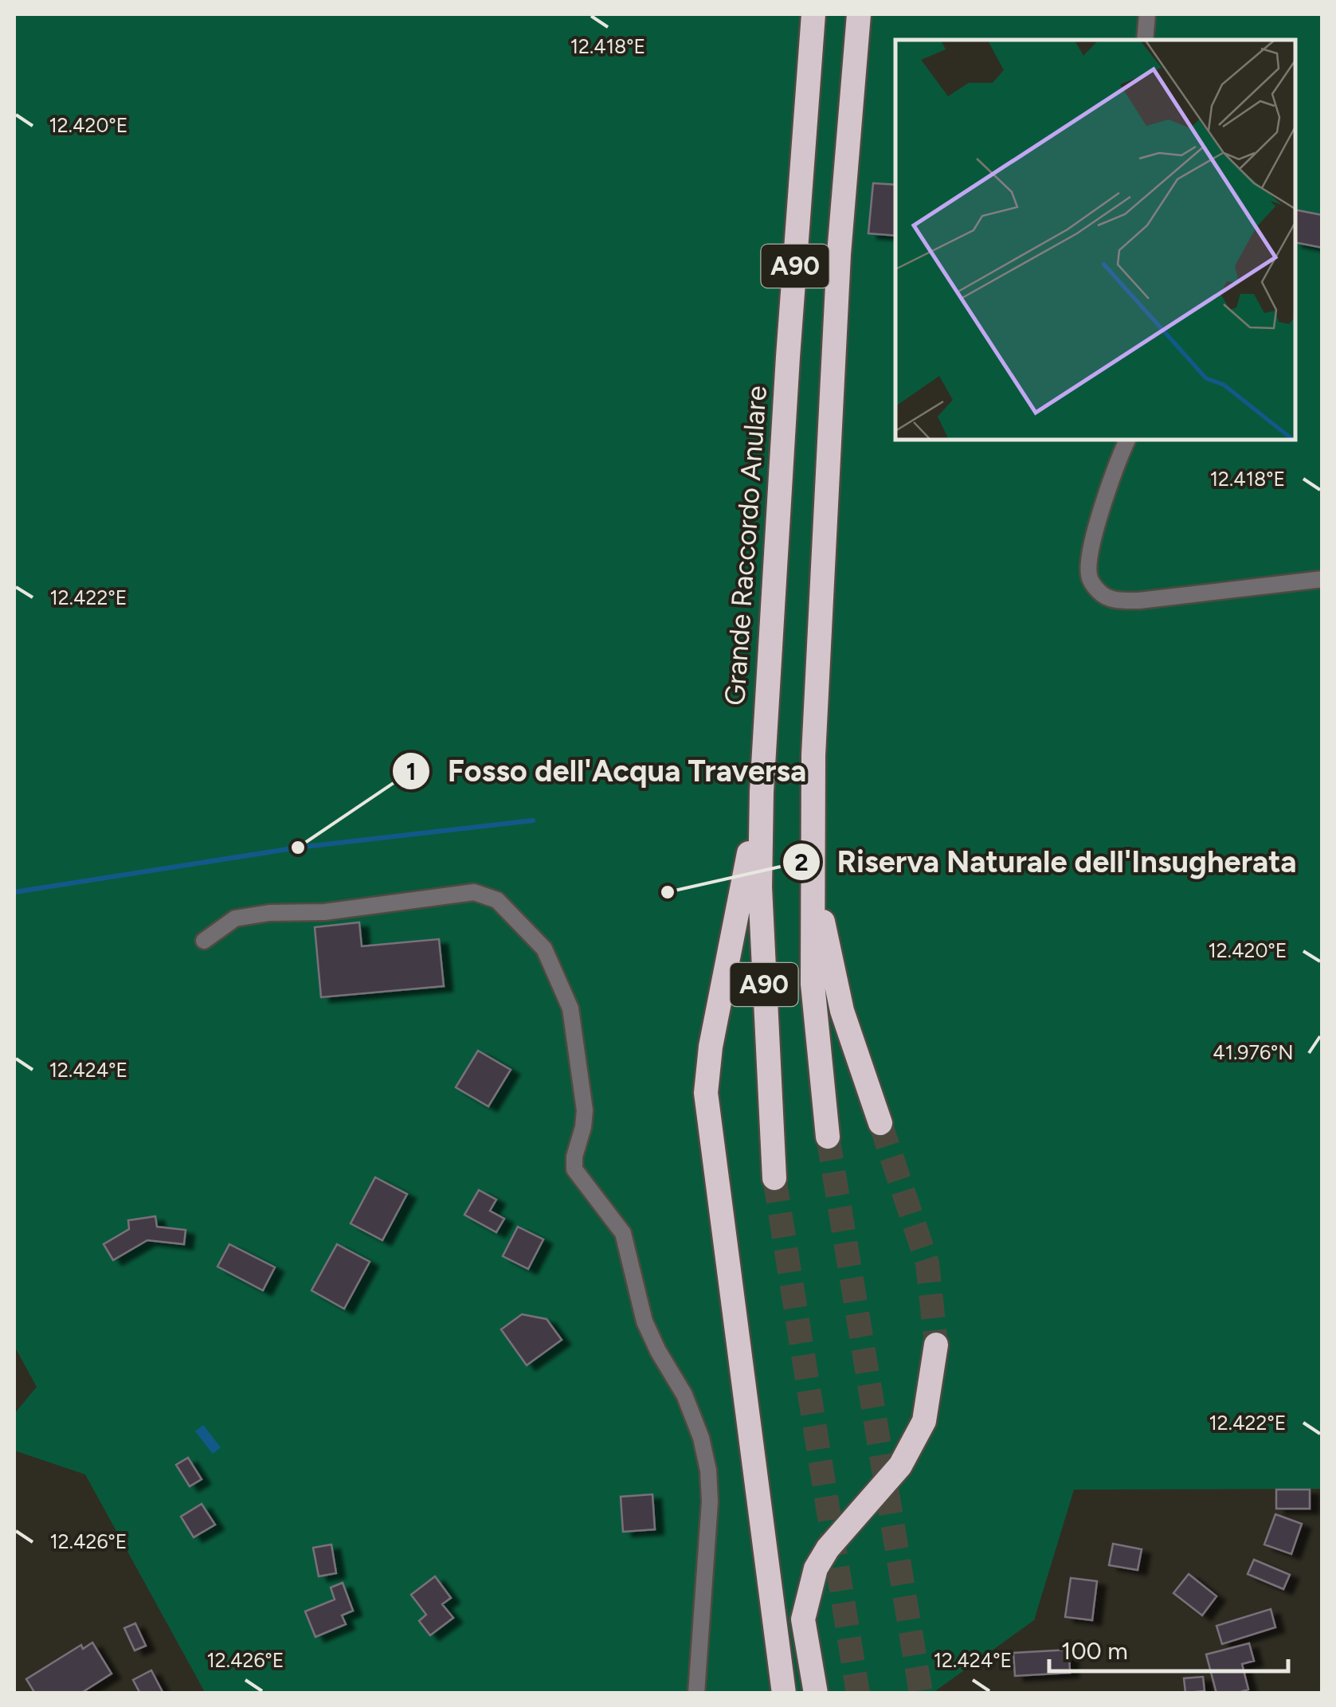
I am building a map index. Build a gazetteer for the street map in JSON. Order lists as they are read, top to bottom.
{
  "streets": {
    "highway": ["A90", "Grande Raccordo Anulare"]
  },
  "places": ["Fosso dell'Acqua Traversa", "Riserva Naturale dell'Insugherata"],
  "scale_bar": "100 m",
  "coordinates": [
    "12.418°E",
    "12.420°E",
    "12.422°E",
    "41.976°N",
    "12.424°E",
    "12.426°E"
  ]
}
